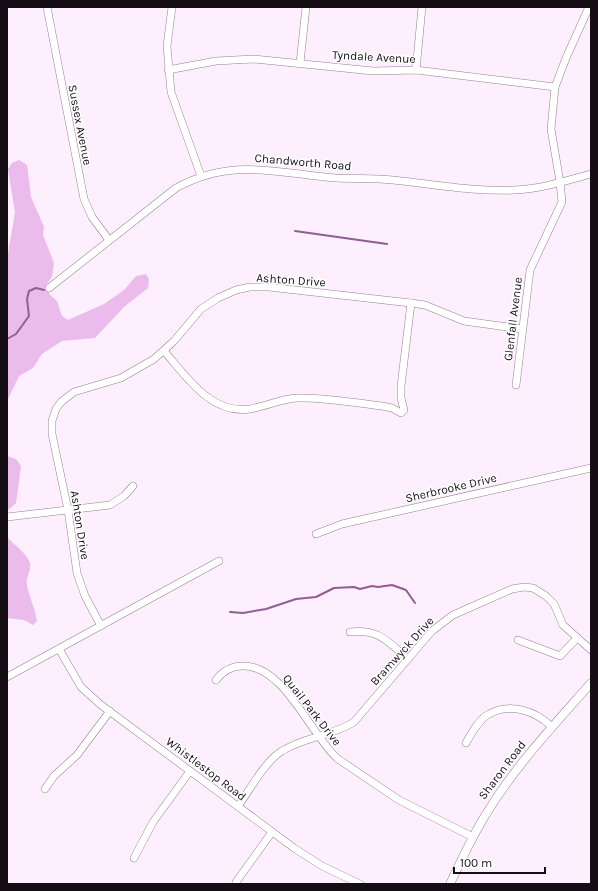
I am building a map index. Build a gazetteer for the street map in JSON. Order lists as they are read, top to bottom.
{
  "streets": {
    "main road": ["Sharon Road"],
    "street": [
      "Tyndale Avenue",
      "Sussex Avenue",
      "Chandworth Road",
      "Ashton Drive",
      "Glenfall Avenue",
      "Sherbrooke Drive",
      "Bramwyck Drive",
      "Quail Park Drive",
      "Whistlestop Road"
    ]
  },
  "crossings": [
    ["Tyndale Avenue", "Glenfall Avenue"],
    ["Sussex Avenue", "Chandworth Road"],
    ["Chandworth Road", "Glenfall Avenue"],
    ["Ashton Drive", "Glenfall Avenue"],
    ["Bramwyck Drive", "Quail Park Drive"],
    ["Bramwyck Drive", "Whistlestop Road"],
    ["Quail Park Drive", "Sharon Road"]
  ],
  "scale_bar": "100 m"
}
